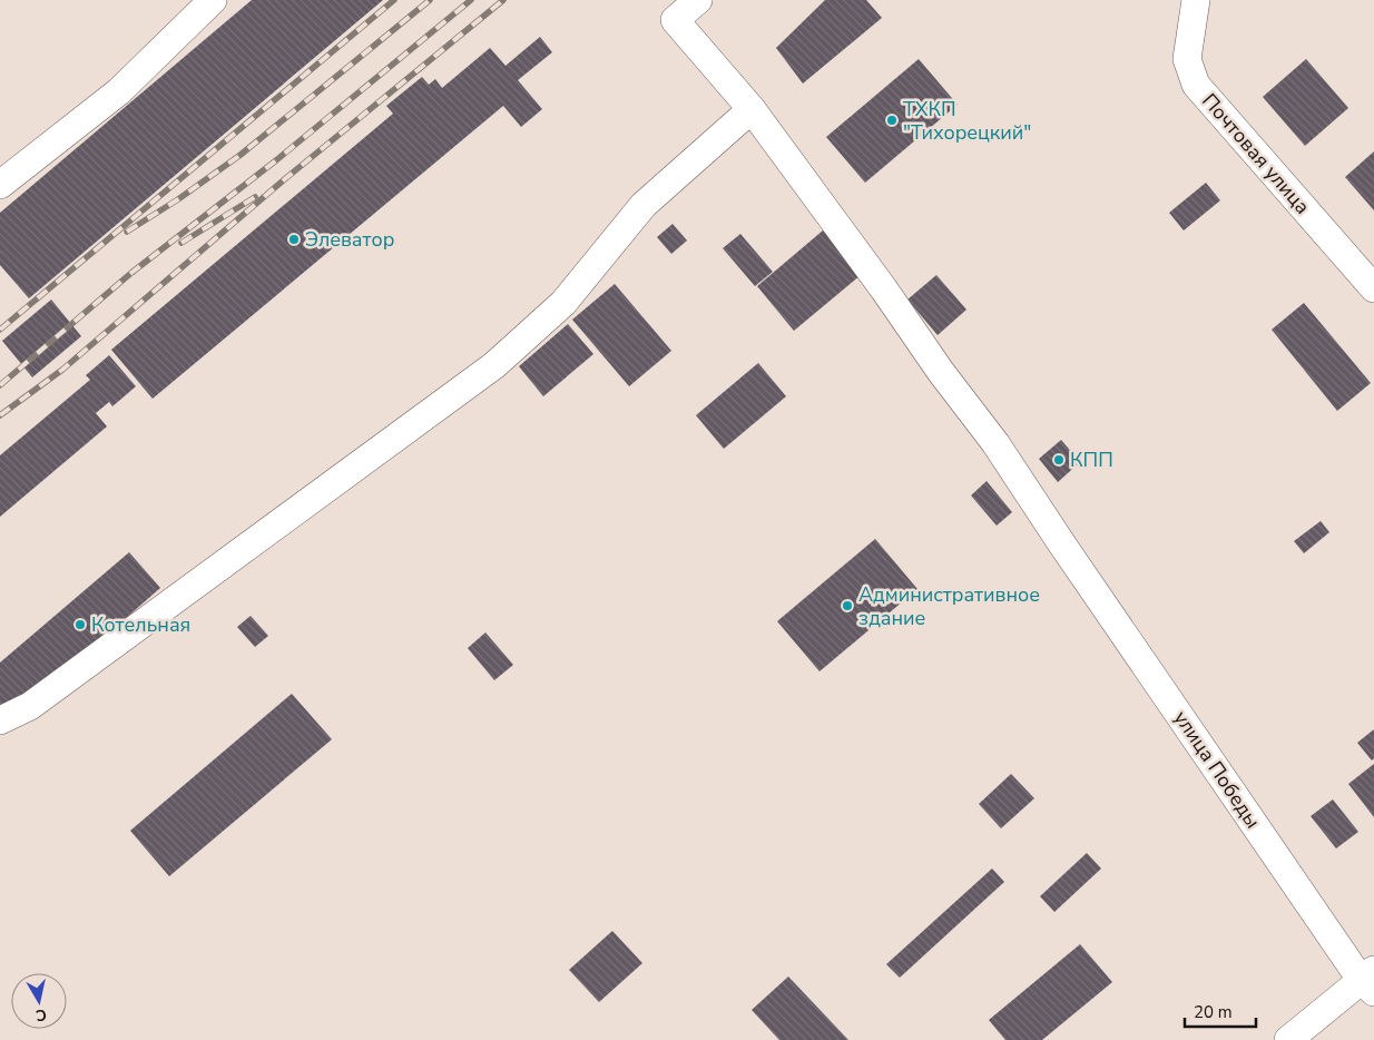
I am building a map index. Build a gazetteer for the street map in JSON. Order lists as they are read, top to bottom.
{
  "streets": {
    "street": ["Почтовая улица", "улица Победы"]
  },
  "places": [
    "ТХКП \"Тихорецкий\"",
    "Элеватор",
    "КПП",
    "Административное здание",
    "Котельная"
  ],
  "scale_bar": "20 m",
  "north": "bottom"
}
